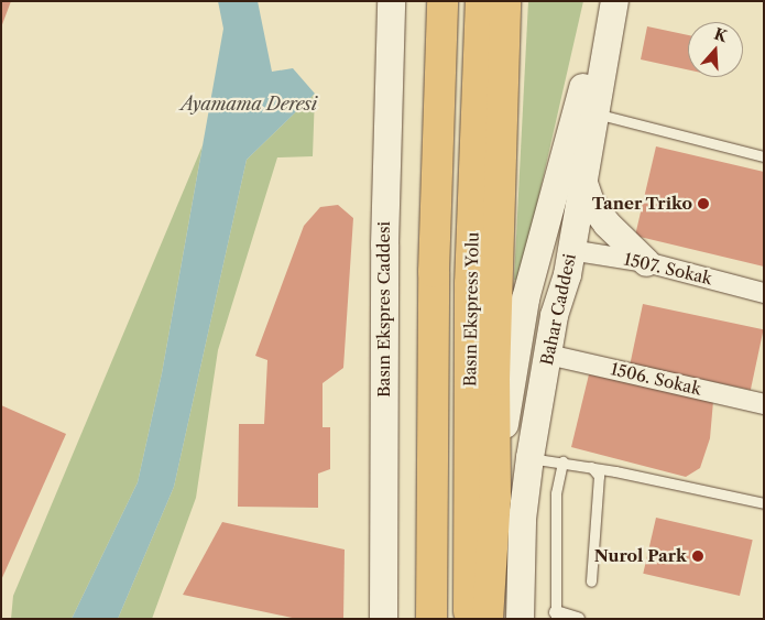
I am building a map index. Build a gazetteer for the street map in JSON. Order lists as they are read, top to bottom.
{
  "streets": {
    "highway": ["Basın Ekspress Yolu"],
    "main road": ["Basın Ekspres Caddesi", "Bahar Caddesi"],
    "street": ["1507. Sokak", "1506. Sokak"]
  },
  "crossings": [
    ["1507. Sokak", "Bahar Caddesi"],
    ["Bahar Caddesi", "1506. Sokak"]
  ],
  "water": ["Ayamama Deresi"],
  "places": ["Taner Triko", "Nurol Park"],
  "north": "top"
}
